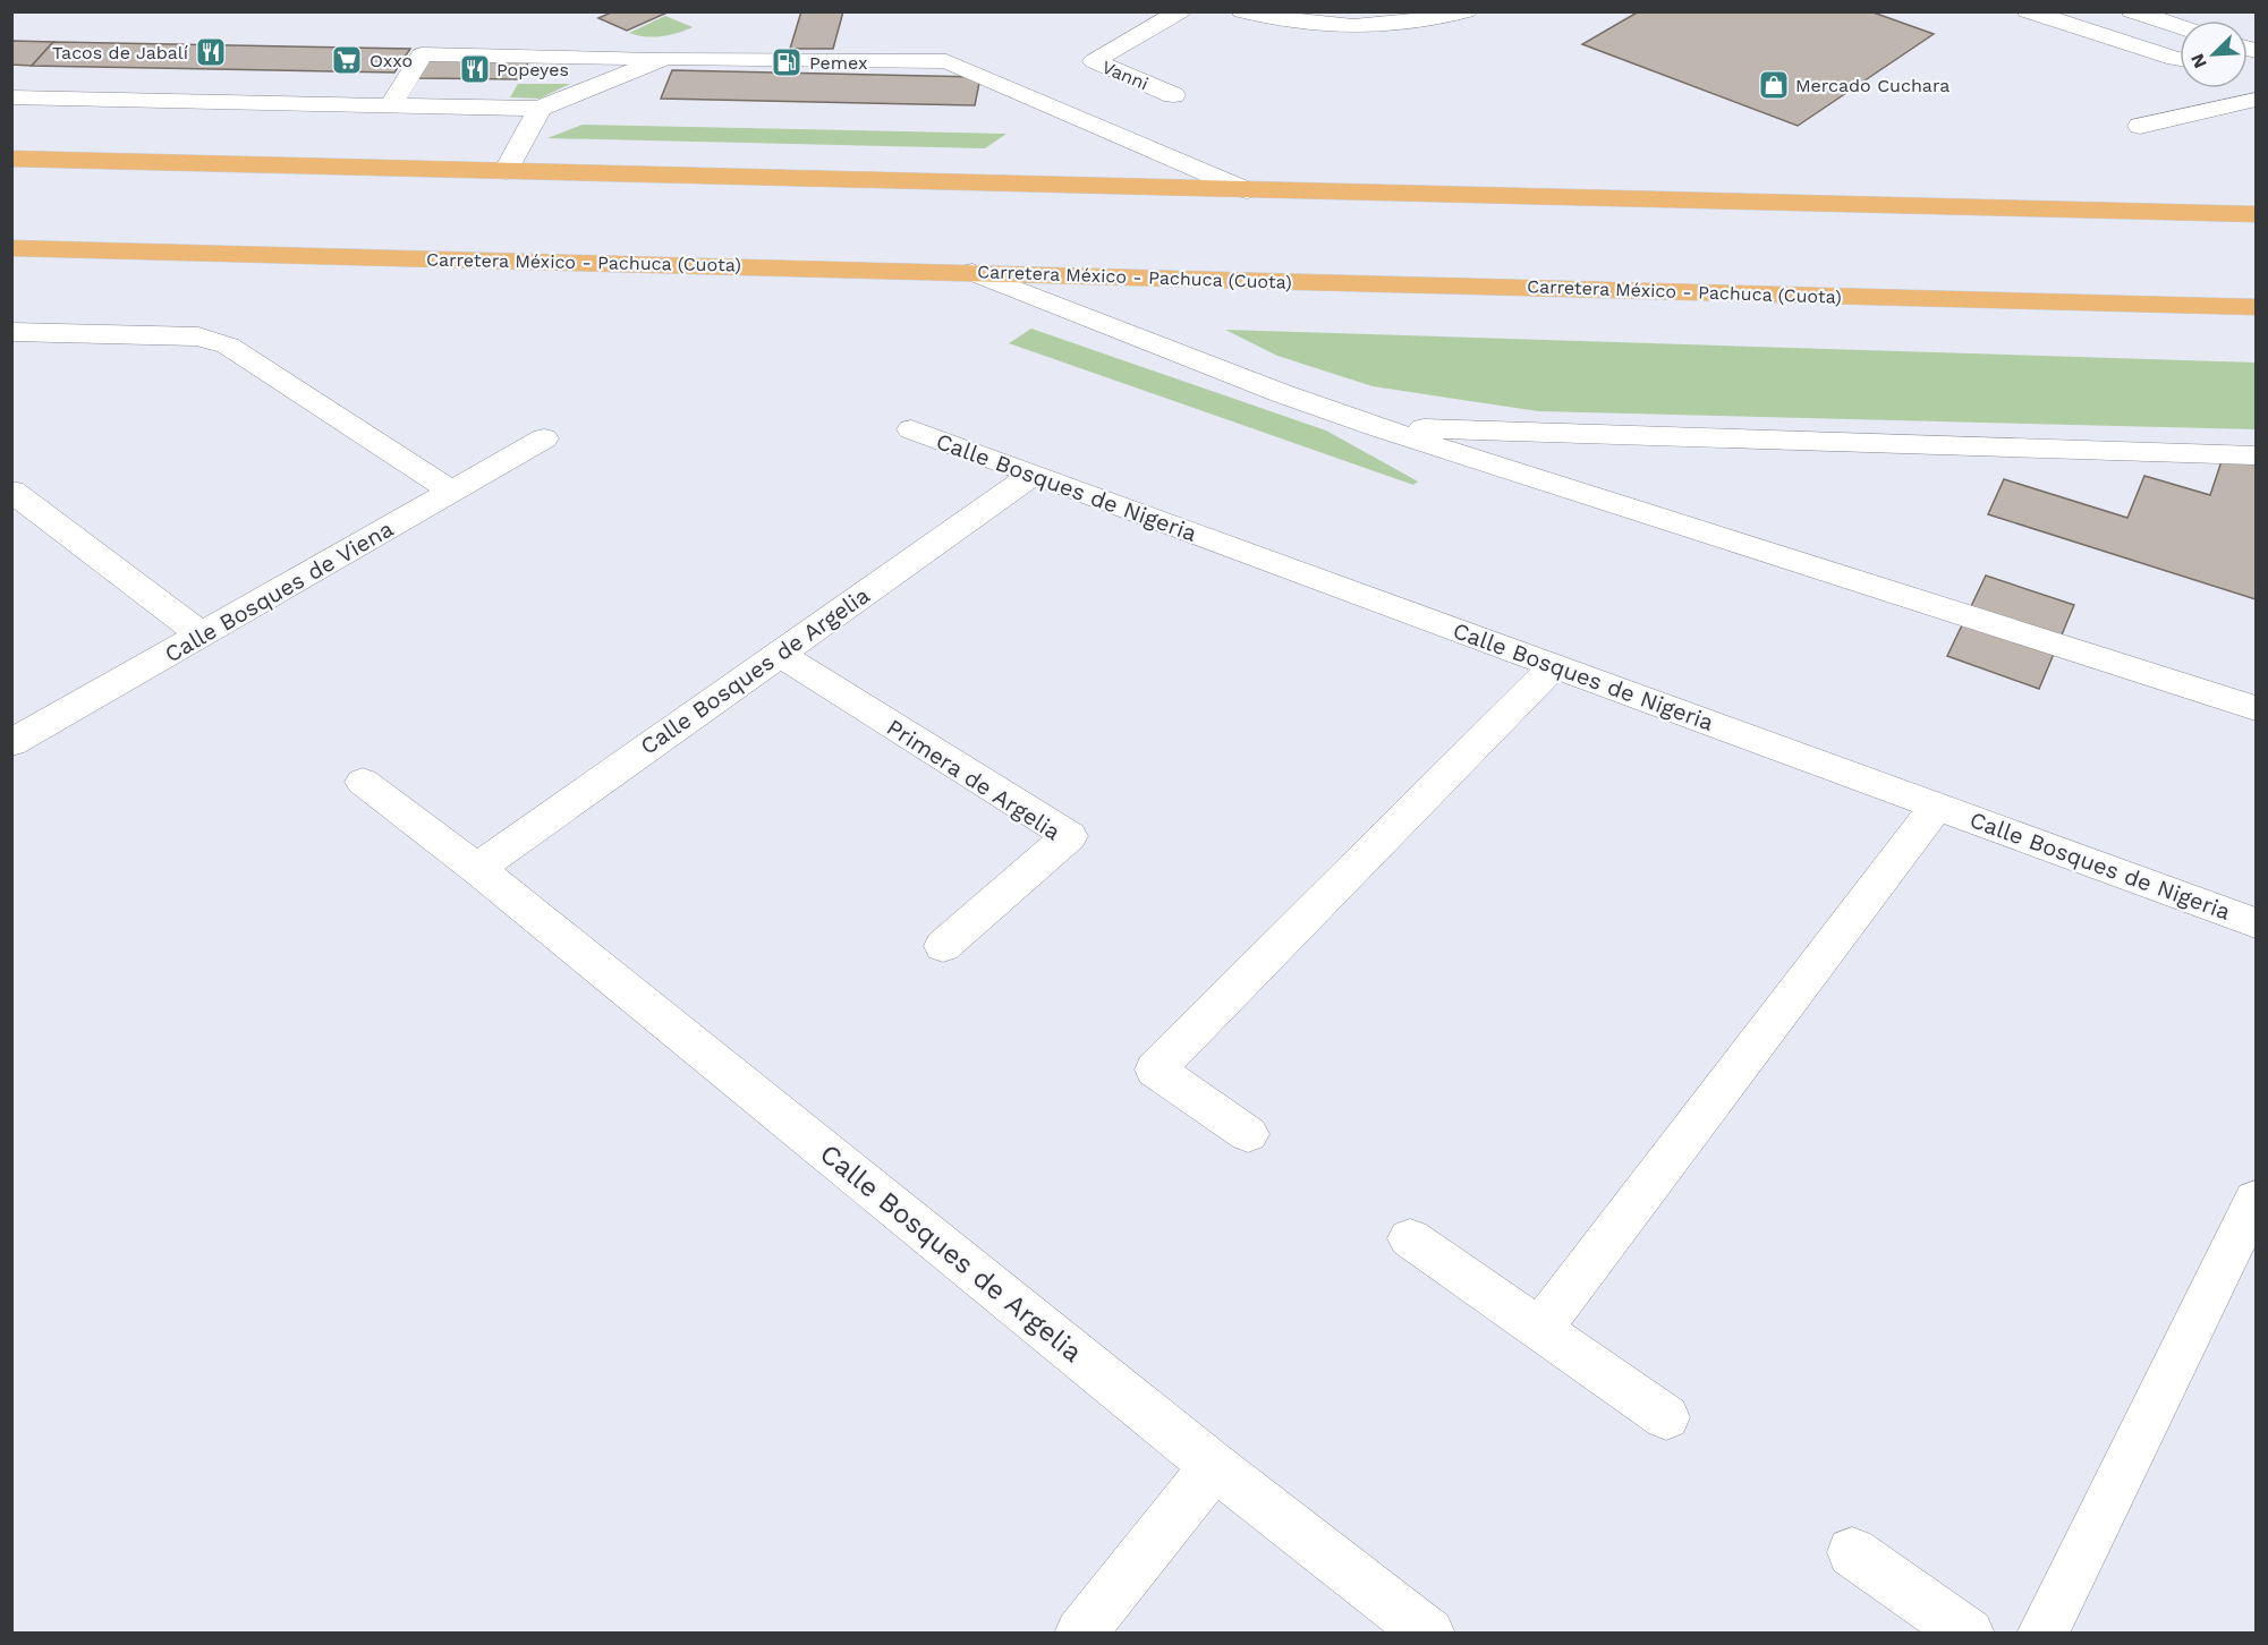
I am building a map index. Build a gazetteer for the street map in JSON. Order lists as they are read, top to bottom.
{
  "streets": {
    "highway": ["Carretera México - Pachuca (Cuota)"],
    "street": [
      "Vanni",
      "Calle Bosques de Nigeria",
      "Calle Bosques de Viena",
      "Calle Bosques de Argelia",
      "Primera de Argelia"
    ]
  },
  "crossings": [
    ["Calle Bosques de Nigeria", "Calle Bosques de Argelia"],
    ["Calle Bosques de Argelia", "Primera de Argelia"]
  ],
  "places": {
    "restaurant": ["Tacos de Jabalí", "Popeyes"],
    "supermarket": ["Oxxo"],
    "fuel station": ["Pemex"],
    "shop": ["Mercado Cuchara"]
  },
  "north": "bottom left"
}
